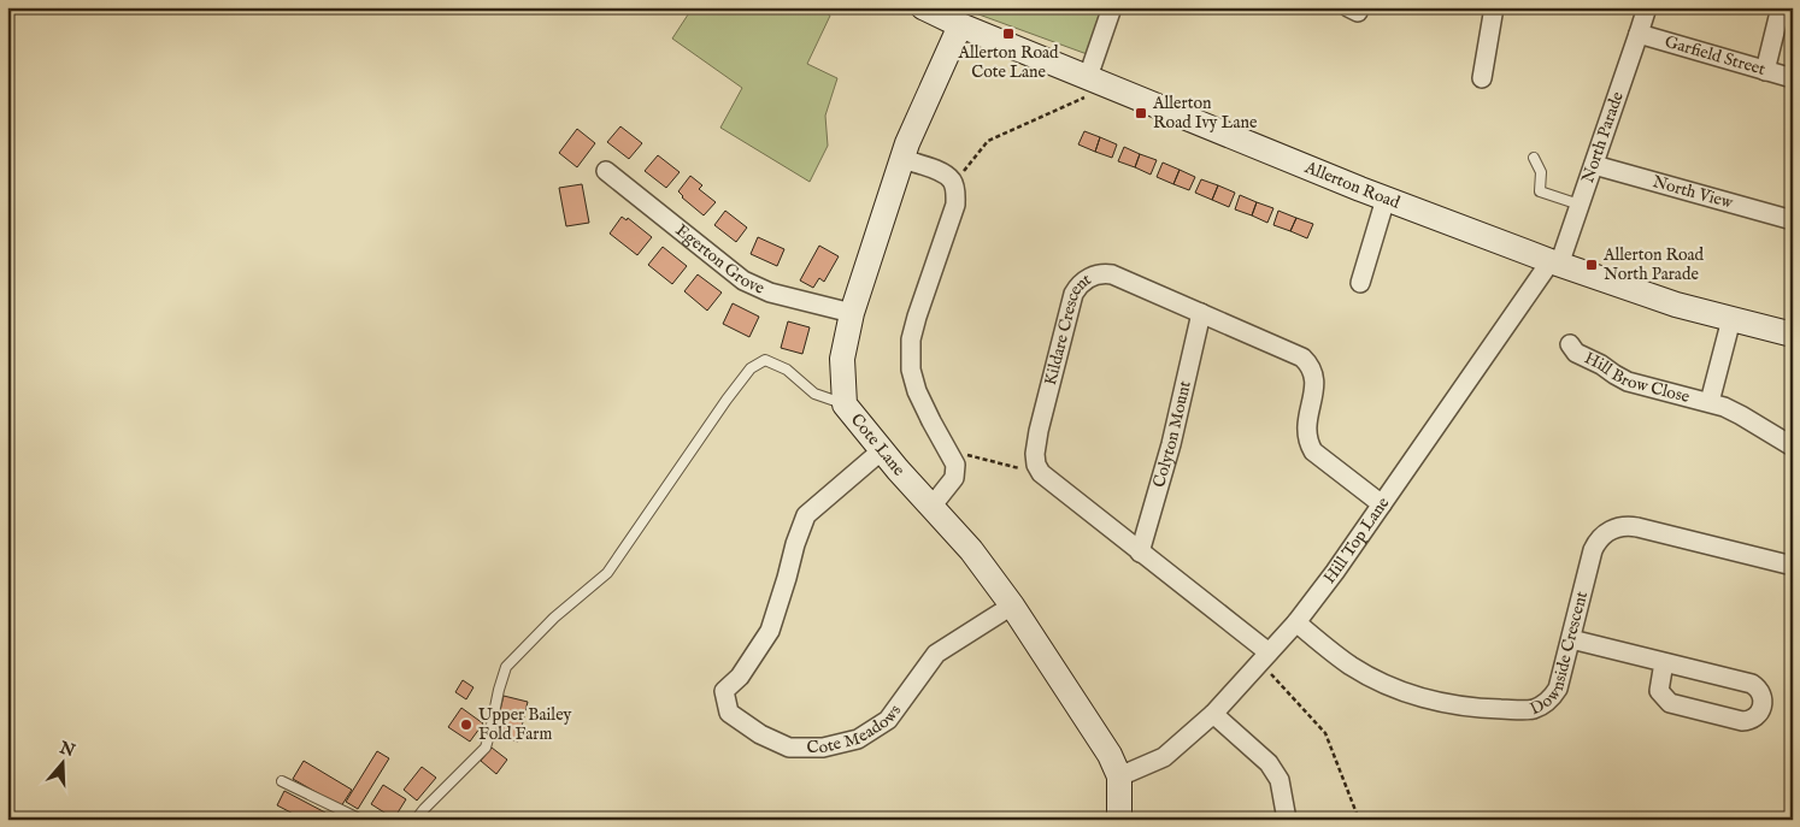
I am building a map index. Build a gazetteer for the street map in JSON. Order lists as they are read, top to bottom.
{
  "streets": {
    "street": [
      "Garfield Street",
      "North Parade",
      "Allerton Road",
      "North View",
      "Egerton Grove",
      "Kildare Crescent",
      "Hill Brow Close",
      "Colyton Mount",
      "Cote Lane",
      "Hill Top Lane",
      "Downside Crescent",
      "Cote Meadows"
    ]
  },
  "crossings": [
    ["Garfield Street", "North Parade"],
    ["North Parade", "Allerton Road"],
    ["North Parade", "North View"],
    ["North Parade", "Hill Top Lane"],
    ["Allerton Road", "Hill Brow Close"],
    ["Allerton Road", "Cote Lane"],
    ["Allerton Road", "Hill Top Lane"],
    ["Egerton Grove", "Cote Lane"],
    ["Kildare Crescent", "Colyton Mount"],
    ["Kildare Crescent", "Hill Top Lane"],
    ["Cote Lane", "Hill Top Lane"],
    ["Cote Lane", "Cote Meadows"],
    ["Hill Top Lane", "Downside Crescent"]
  ],
  "places": {
    "transit": ["Allerton Road Cote Lane", "Allerton Road Ivy Lane", "Allerton Road North Parade"],
    "other": ["Upper Bailey Fold Farm"]
  },
  "north": "top"
}
